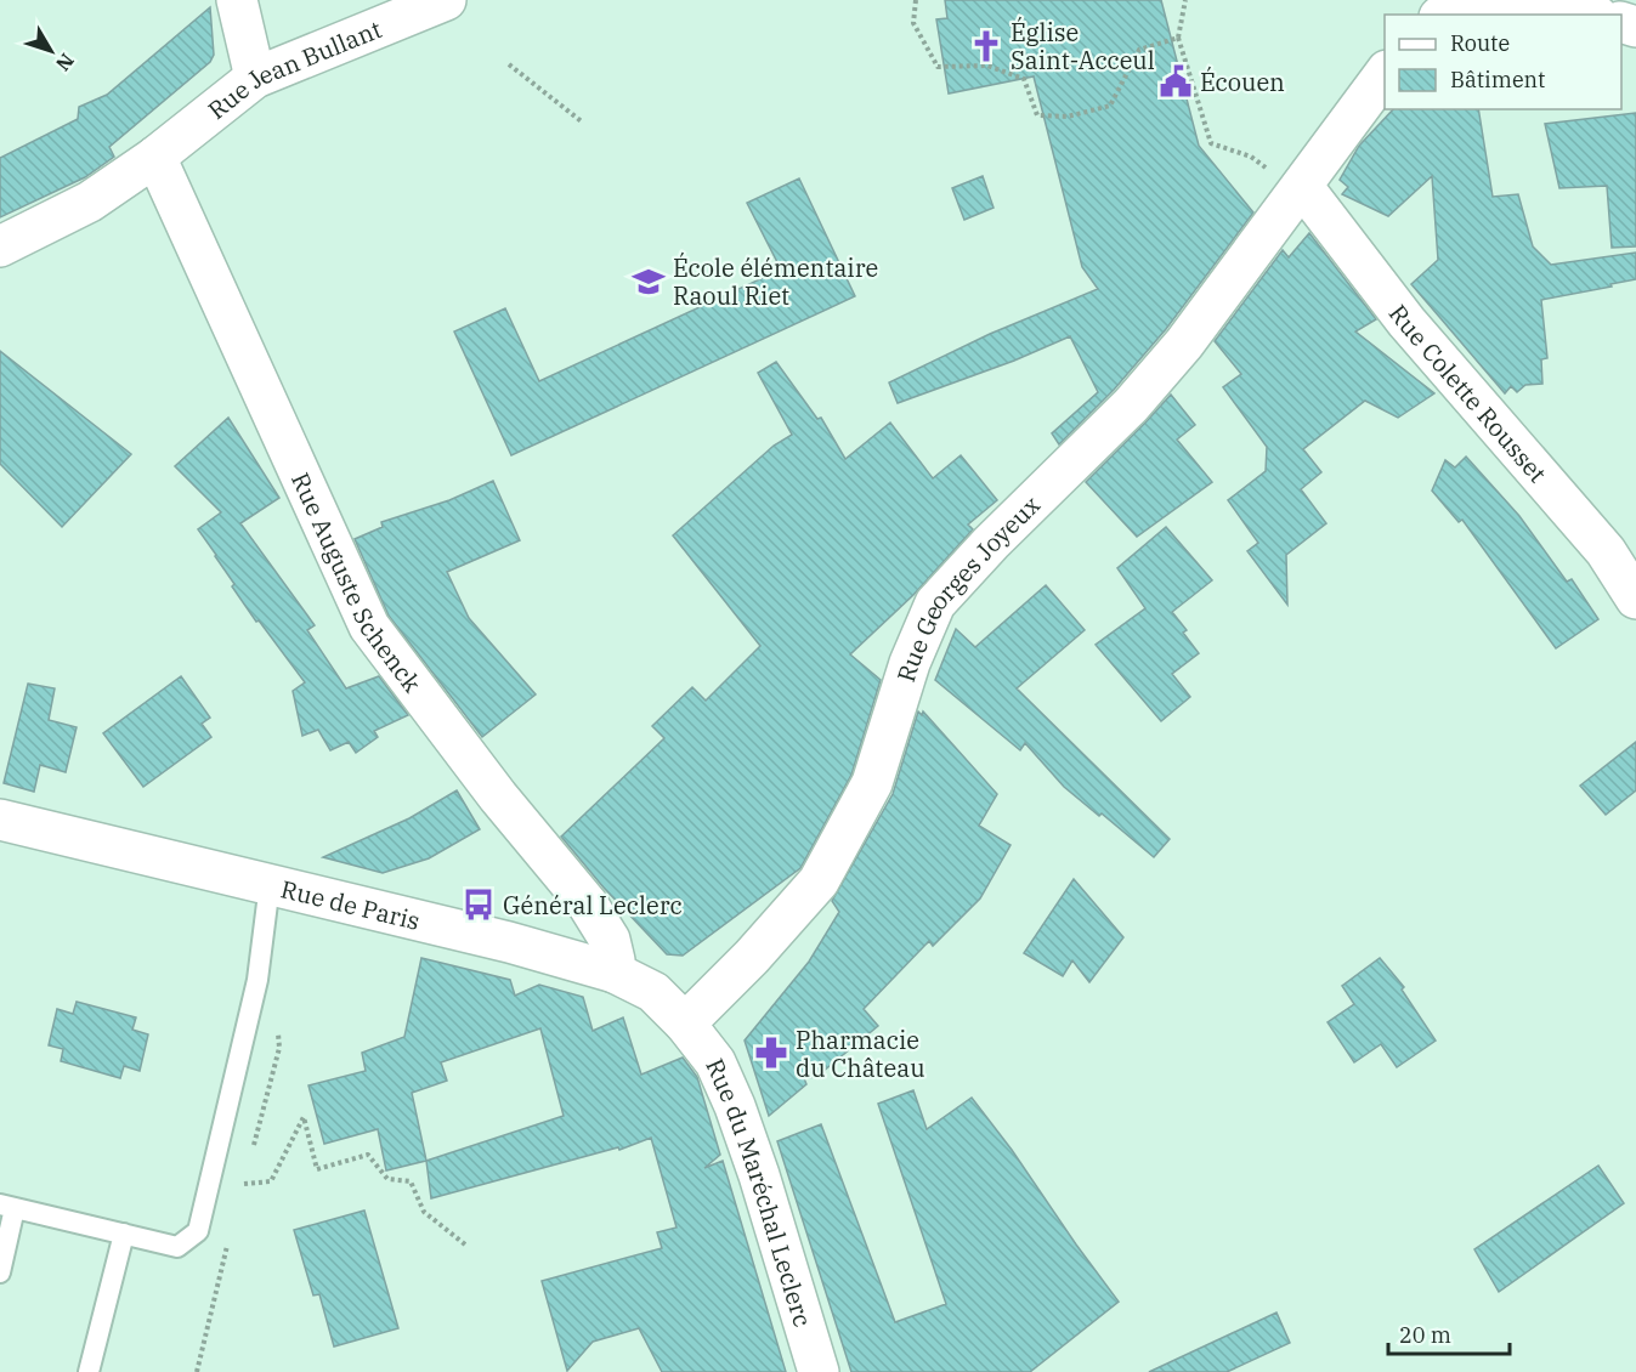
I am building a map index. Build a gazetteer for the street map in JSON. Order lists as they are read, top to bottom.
{
  "streets": {
    "main road": [
      "Rue Jean Bullant",
      "Rue Colette Rousset",
      "Rue Auguste Schenck",
      "Rue Georges Joyeux",
      "Rue de Paris",
      "Rue du Maréchal Leclerc"
    ]
  },
  "crossings": [
    ["Rue Jean Bullant", "Rue Auguste Schenck"],
    ["Rue Colette Rousset", "Rue Georges Joyeux"],
    ["Rue Auguste Schenck", "Rue de Paris"],
    ["Rue Georges Joyeux", "Rue de Paris"],
    ["Rue Georges Joyeux", "Rue du Maréchal Leclerc"],
    ["Rue de Paris", "Rue du Maréchal Leclerc"]
  ],
  "places": {
    "church": ["Église Saint-Acceul"],
    "public building": ["Écouen"],
    "school or university": ["École élémentaire Raoul Riet"],
    "bus stop": ["Général Leclerc"],
    "pharmacy": ["Pharmacie du Château"]
  },
  "legend": ["Route", "Bâtiment"],
  "scale_bar": "20 m",
  "north": "bottom right"
}
